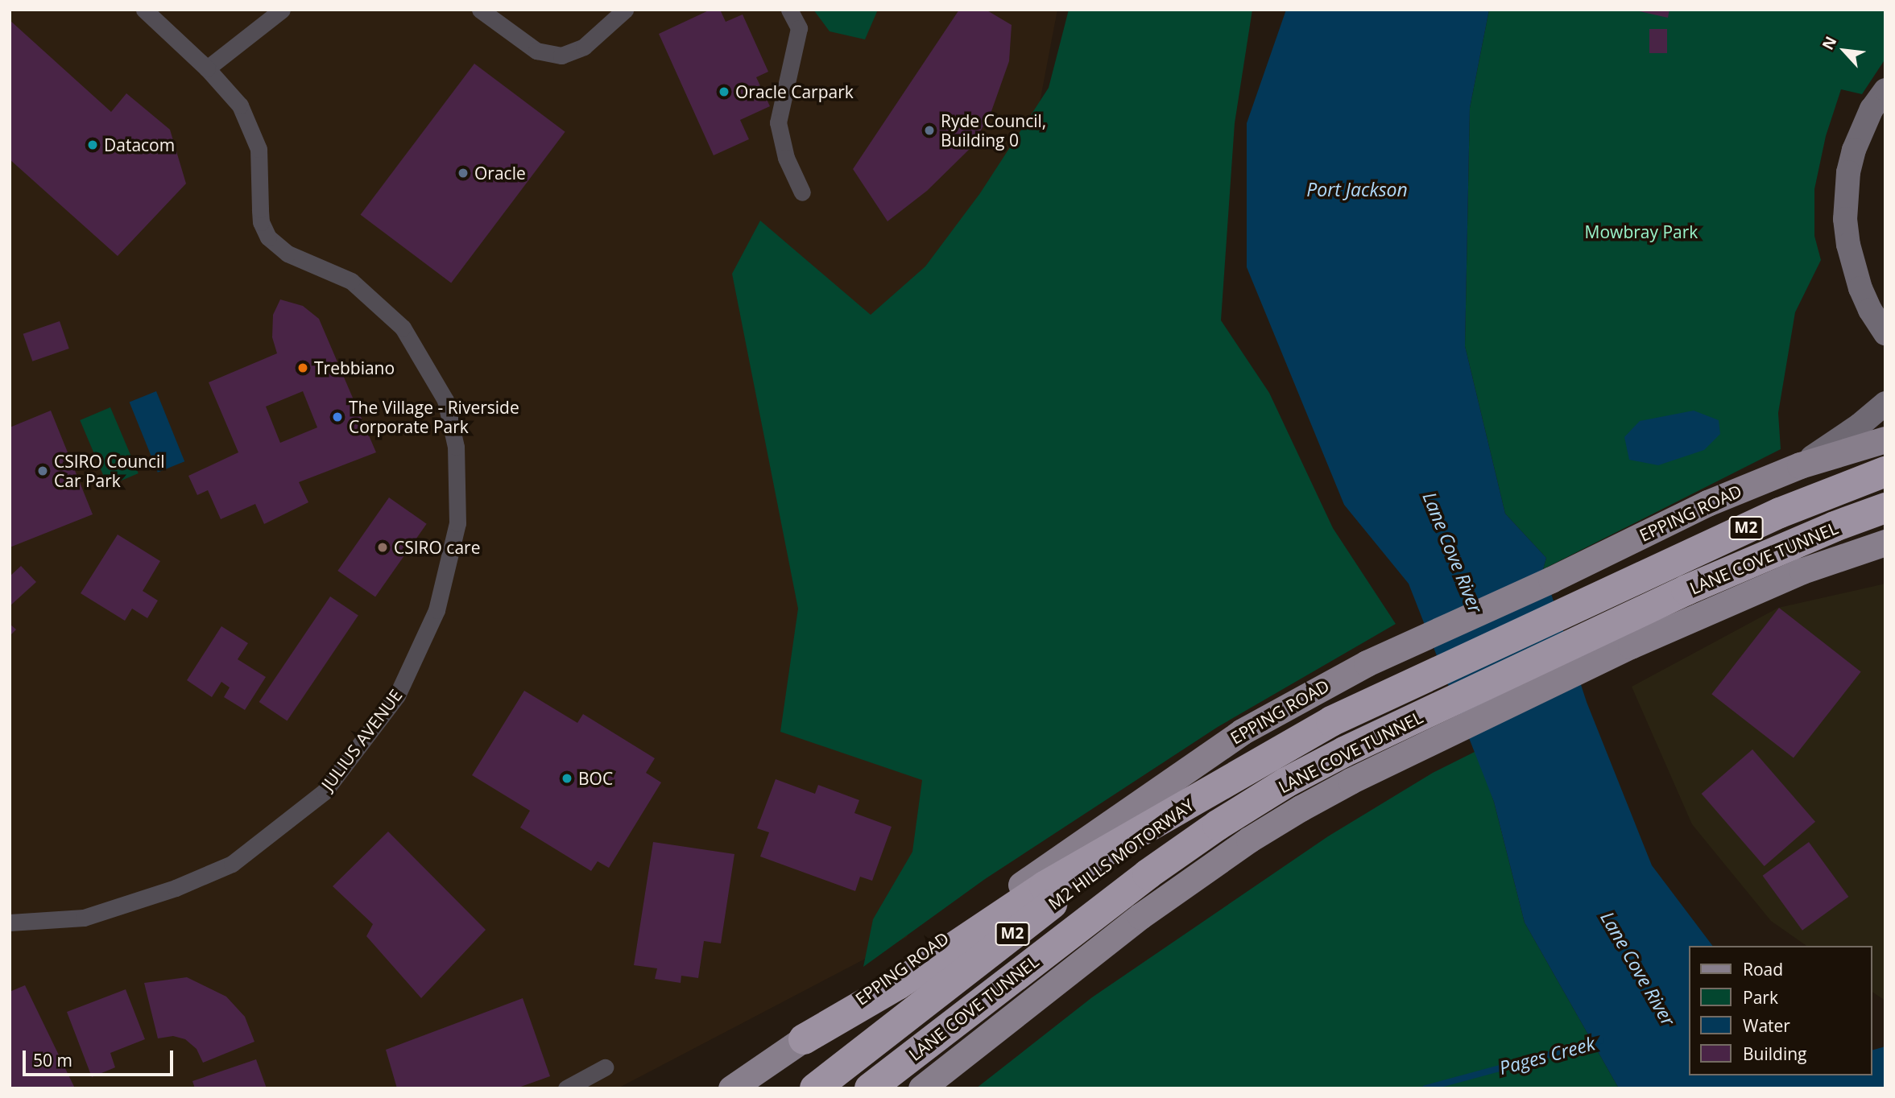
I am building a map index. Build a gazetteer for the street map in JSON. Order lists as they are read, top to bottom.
{
  "streets": {
    "highway": ["M2", "LANE COVE TUNNEL", "M2 HILLS MOTORWAY"],
    "main road": ["EPPING ROAD"],
    "street": ["JULIUS AVENUE"]
  },
  "crossings": [
    ["EPPING ROAD", "M2"],
    ["M2", "LANE COVE TUNNEL"],
    ["M2", "M2 HILLS MOTORWAY"],
    ["LANE COVE TUNNEL", "M2 HILLS MOTORWAY"]
  ],
  "water": ["Port Jackson", "Lane Cove River", "Pages Creek"],
  "parks": ["Mowbray Park"],
  "places": [
    "Oracle Carpark",
    "Ryde Council, Building 0",
    "Datacom",
    "Oracle",
    "Trebbiano",
    "The Village - Riverside Corporate Park",
    "CSIRO Council Car Park",
    "CSIRO care",
    "BOC"
  ],
  "legend": [
    "Road",
    "Park",
    "Water",
    "Building"
  ],
  "scale_bar": "50 m",
  "north": "top left"
}
